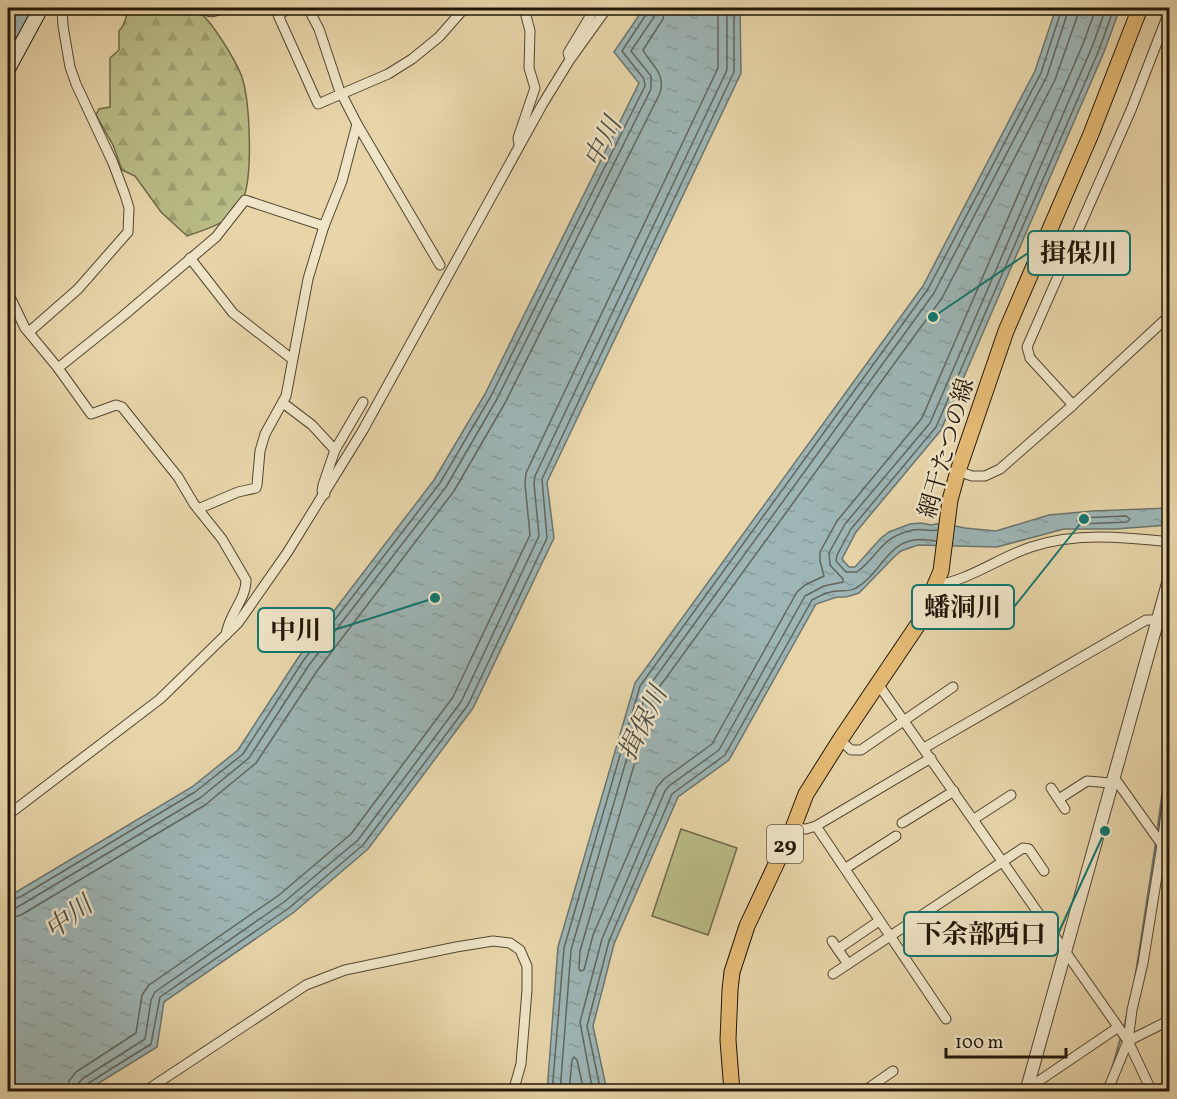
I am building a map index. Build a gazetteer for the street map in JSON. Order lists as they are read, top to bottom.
{
  "streets": {
    "main road": ["網干たつの線", "29"]
  },
  "water": ["中川", "揖保川"],
  "places": [
    "揖保川",
    "蟠洞川",
    "中川",
    "下余部西口"
  ],
  "scale_bar": "100 m"
}
